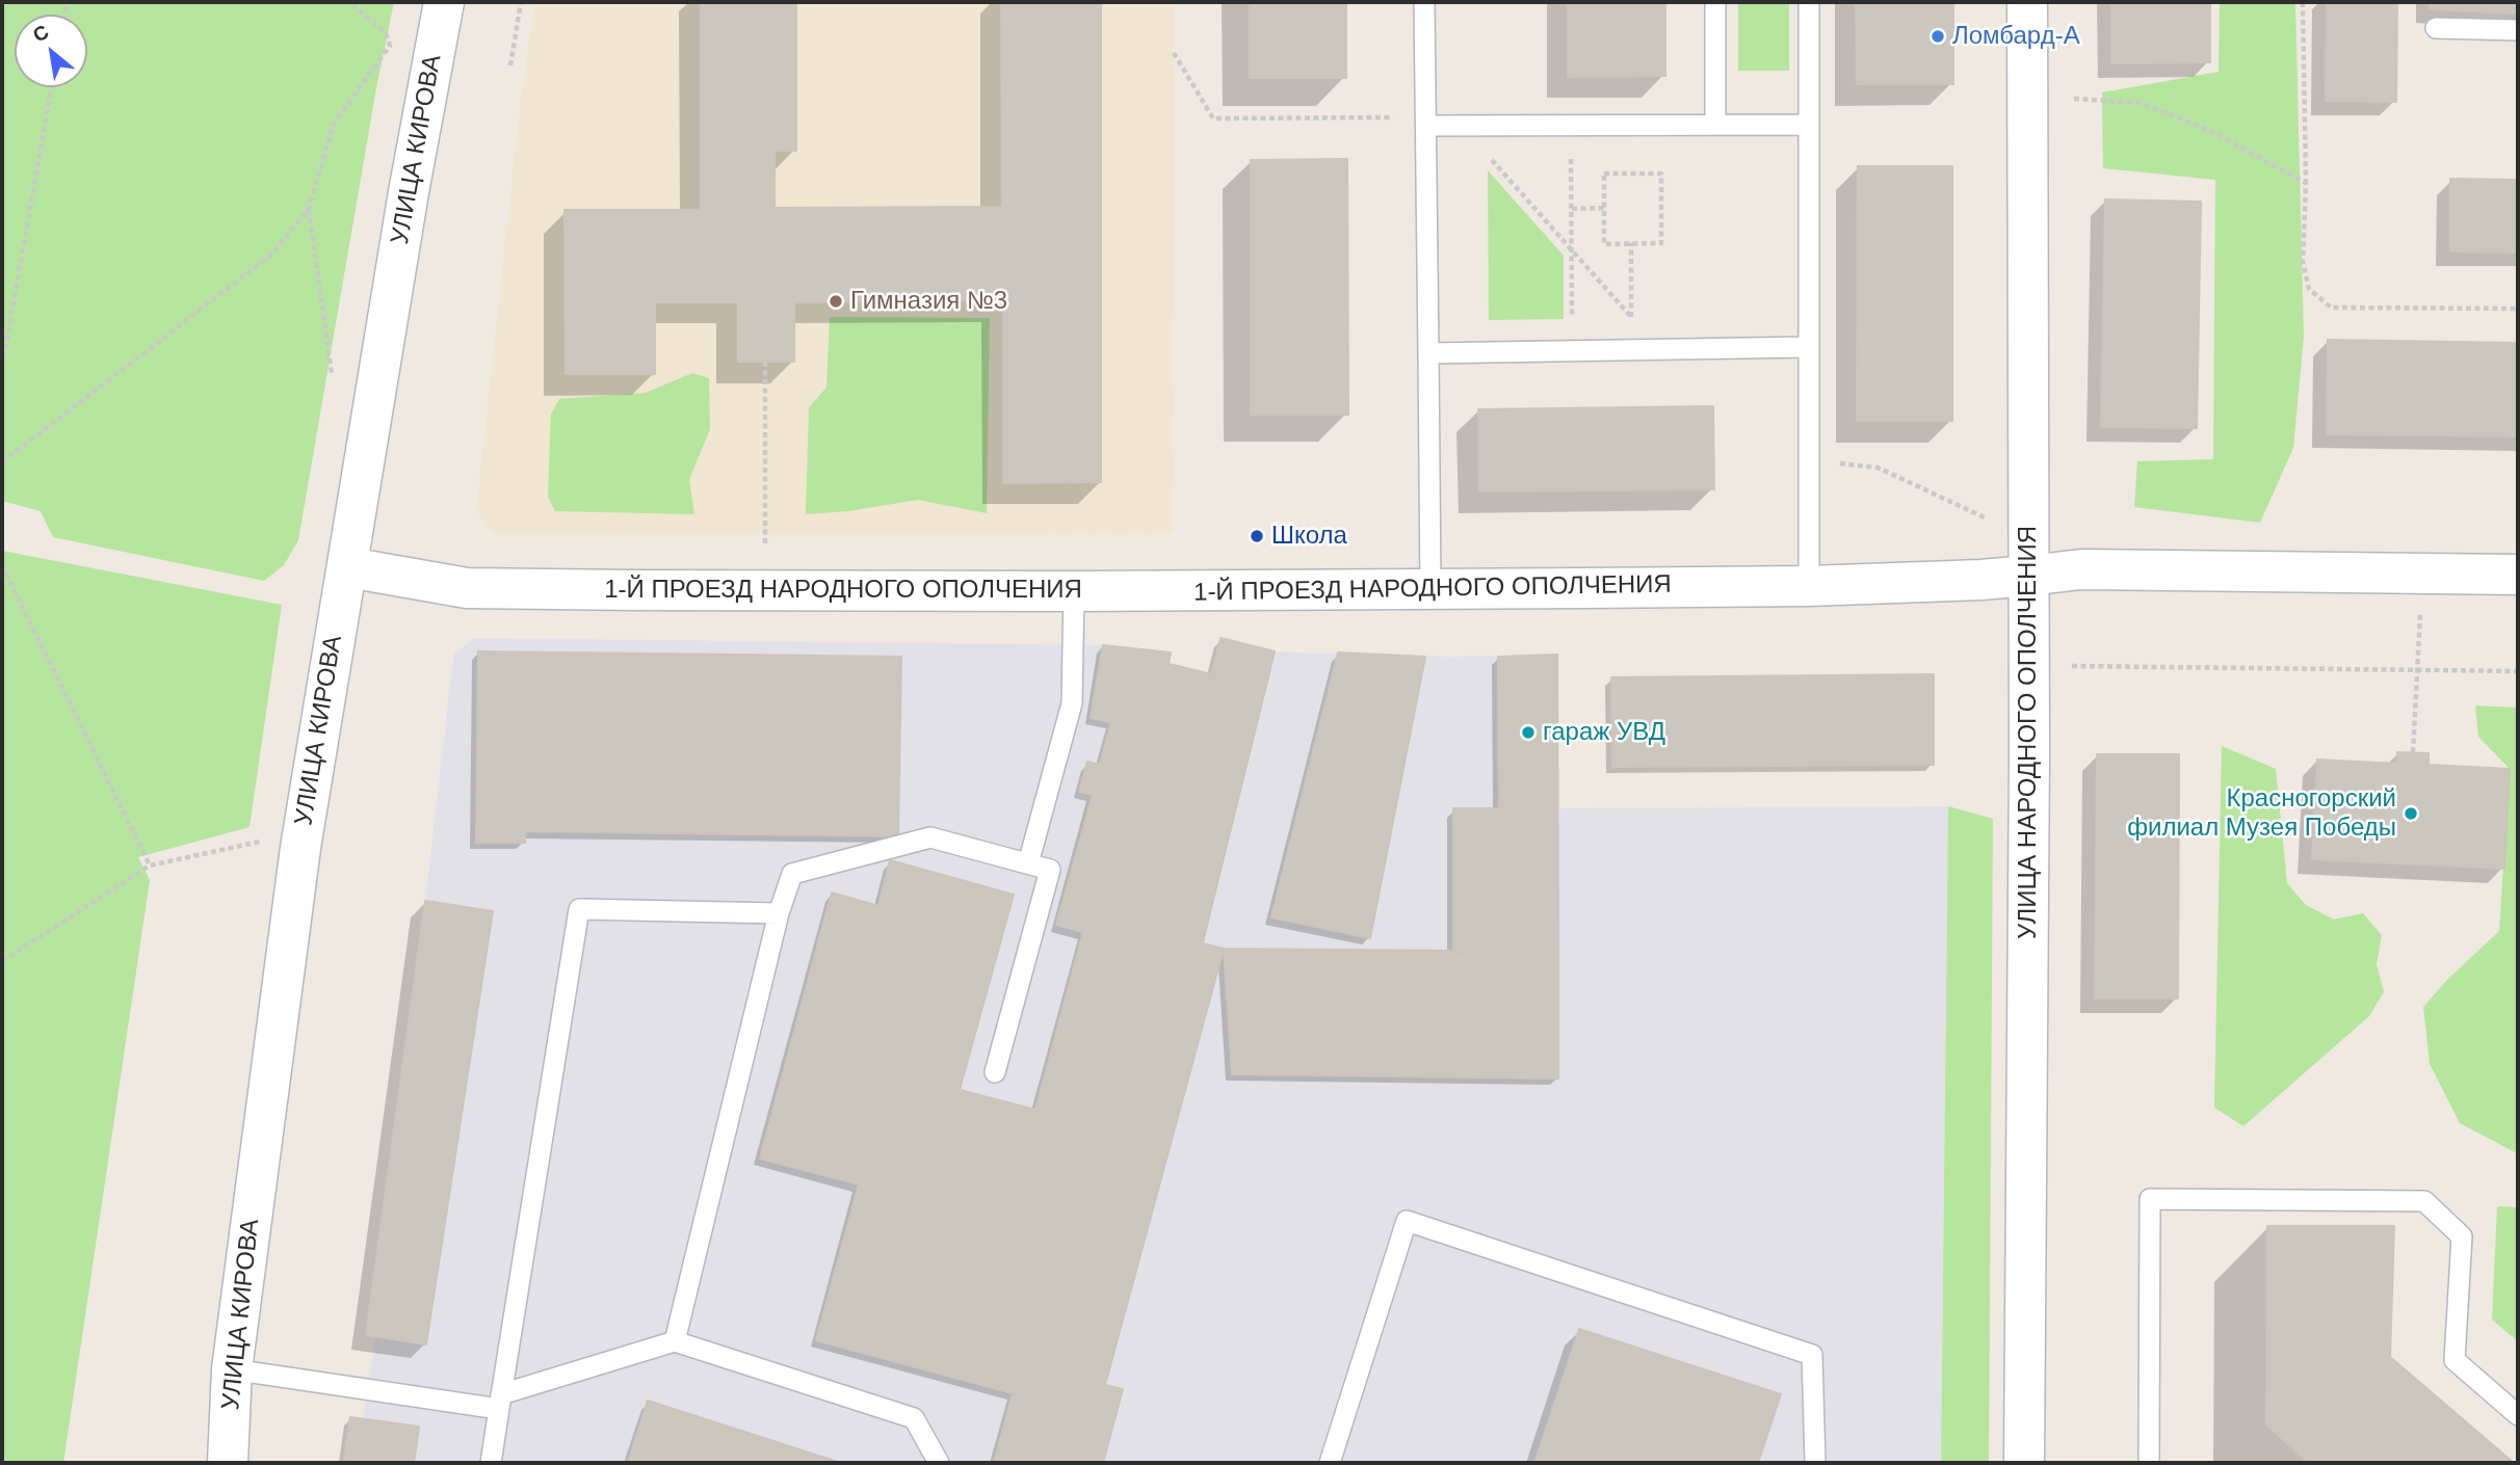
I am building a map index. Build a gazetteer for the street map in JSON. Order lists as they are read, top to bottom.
{
  "streets": {
    "street": ["УЛИЦА КИРОВА", "1-Й ПРОЕЗД НАРОДНОГО ОПОЛЧЕНИЯ", "УЛИЦА НАРОДНОГО ОПОЛЧЕНИЯ"]
  },
  "crossings": [
    ["УЛИЦА КИРОВА", "1-Й ПРОЕЗД НАРОДНОГО ОПОЛЧЕНИЯ"],
    ["1-Й ПРОЕЗД НАРОДНОГО ОПОЛЧЕНИЯ", "УЛИЦА НАРОДНОГО ОПОЛЧЕНИЯ"]
  ],
  "places": [
    "Ломбард-А",
    "Гимназия №3",
    "Школа",
    "гараж УВД",
    "Красногорский филиал Музея Победы"
  ],
  "north": "top left"
}
